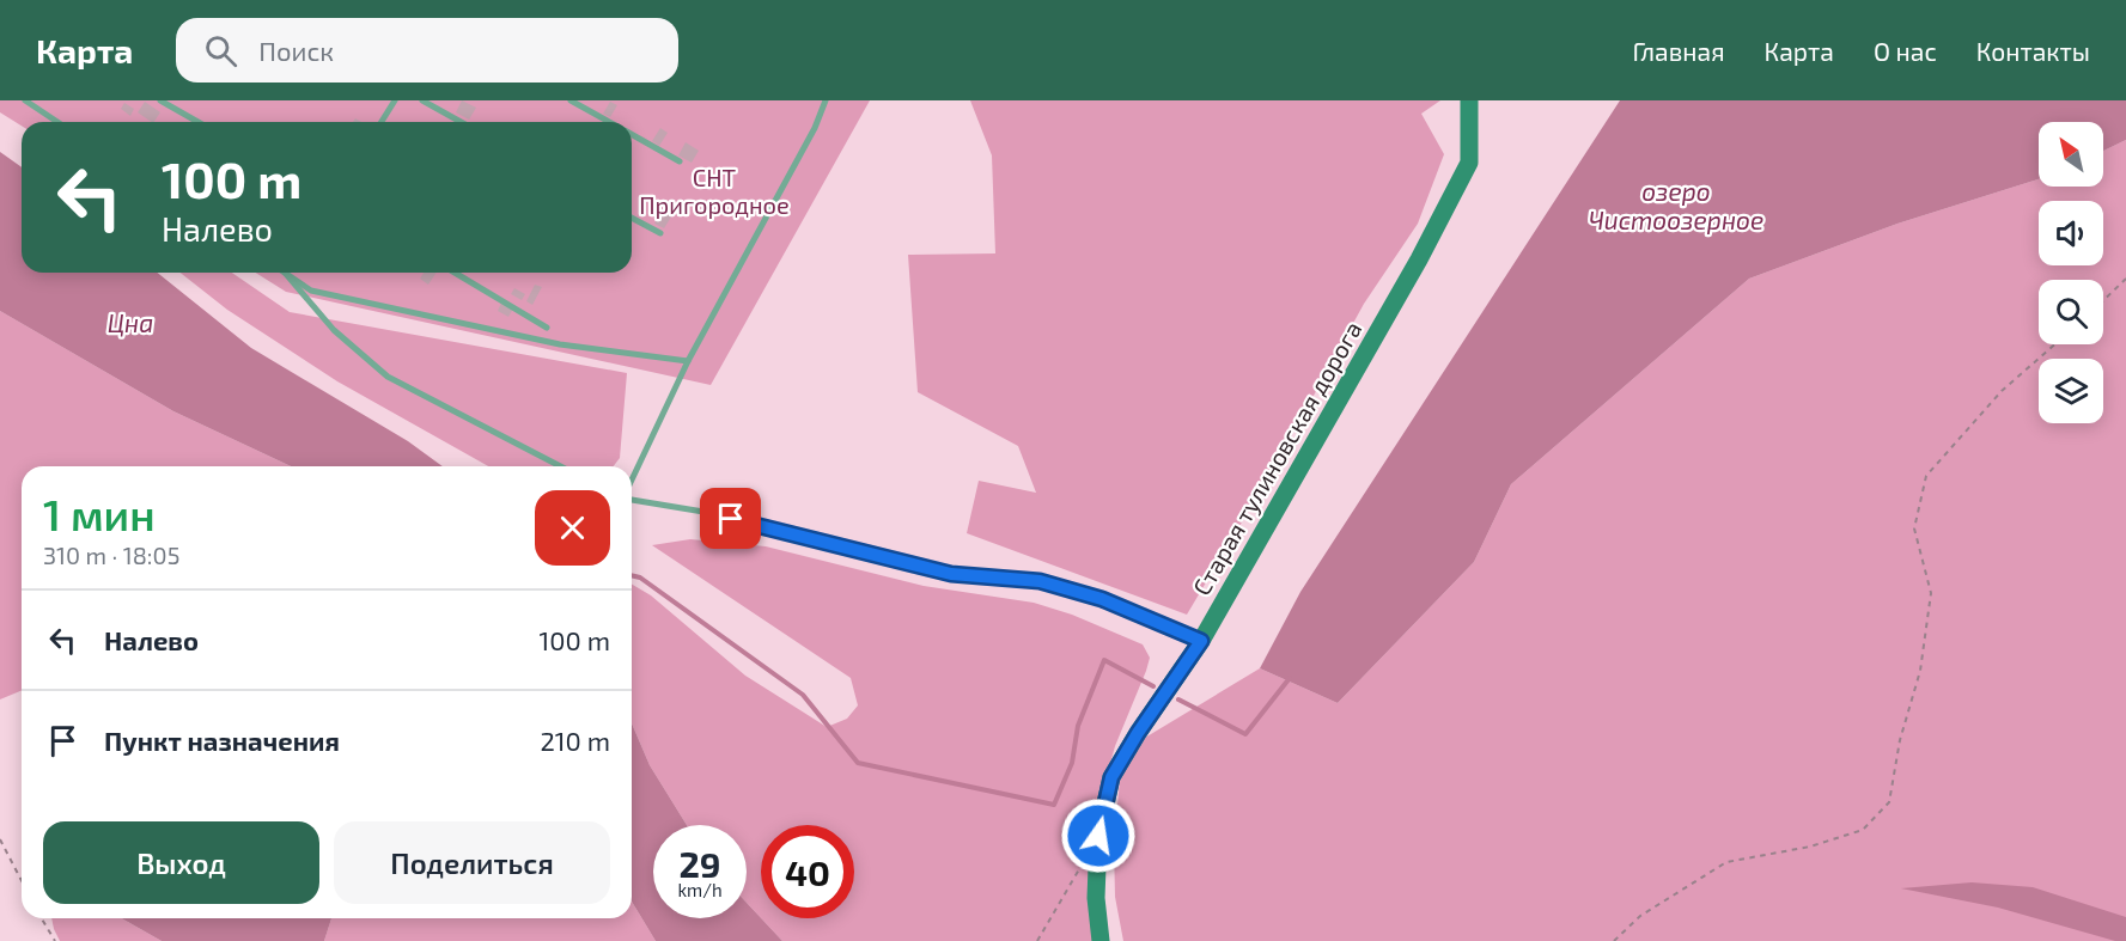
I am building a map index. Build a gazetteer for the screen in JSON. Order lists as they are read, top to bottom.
{
  "streets": {
    "street": ["Старая тулиновская дорога"]
  },
  "water": ["озеро Чистоозерное", "Цна"],
  "parks": ["СНТ Пригородное"],
  "north": "top left",
  "page": {
    "header": "Карта",
    "search": "Поиск",
    "nav": [
      "Главная",
      "Карта",
      "О нас",
      "Контакты"
    ],
    "turn": ["100 m", "Налево"],
    "heading": ["1 мин", "310 m · 18:05"],
    "list": [
      {
        "name": "Налево",
        "value": "100 m"
      },
      {
        "name": "Пункт назначения",
        "value": "210 m"
      }
    ],
    "buttons": ["Выход", "Поделиться"],
    "speed": "29 km/h",
    "limit": "40"
  }
}
